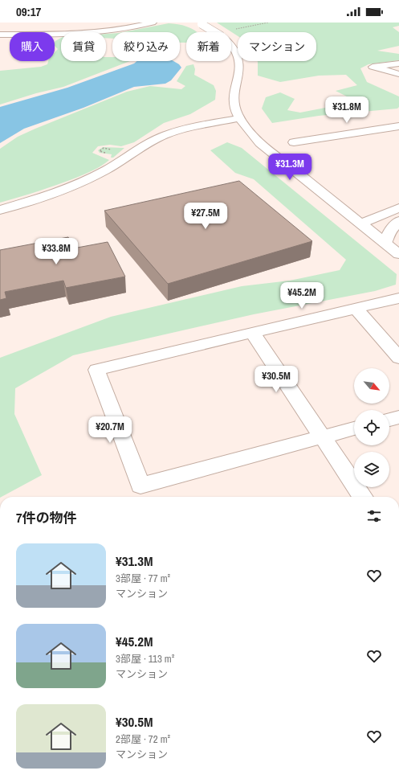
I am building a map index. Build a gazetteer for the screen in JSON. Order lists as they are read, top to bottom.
{
  "north": "bottom right",
  "page": {
    "status": "09:17",
    "chip": [
      "購入",
      "賃貸",
      "絞り込み",
      "新着",
      "マンション"
    ],
    "price": [
      "¥31.8M",
      "¥31.3M",
      "¥27.5M",
      "¥33.8M",
      "¥45.2M",
      "¥30.5M",
      "¥20.7M"
    ],
    "heading": "7件の物件",
    "list": [
      {
        "name": "¥31.3M",
        "note": "3部屋 · 77 m² · マンション"
      },
      {
        "name": "¥45.2M",
        "note": "3部屋 · 113 m² · マンション"
      },
      {
        "name": "¥30.5M",
        "note": "2部屋 · 72 m² · マンション"
      }
    ]
  }
}
